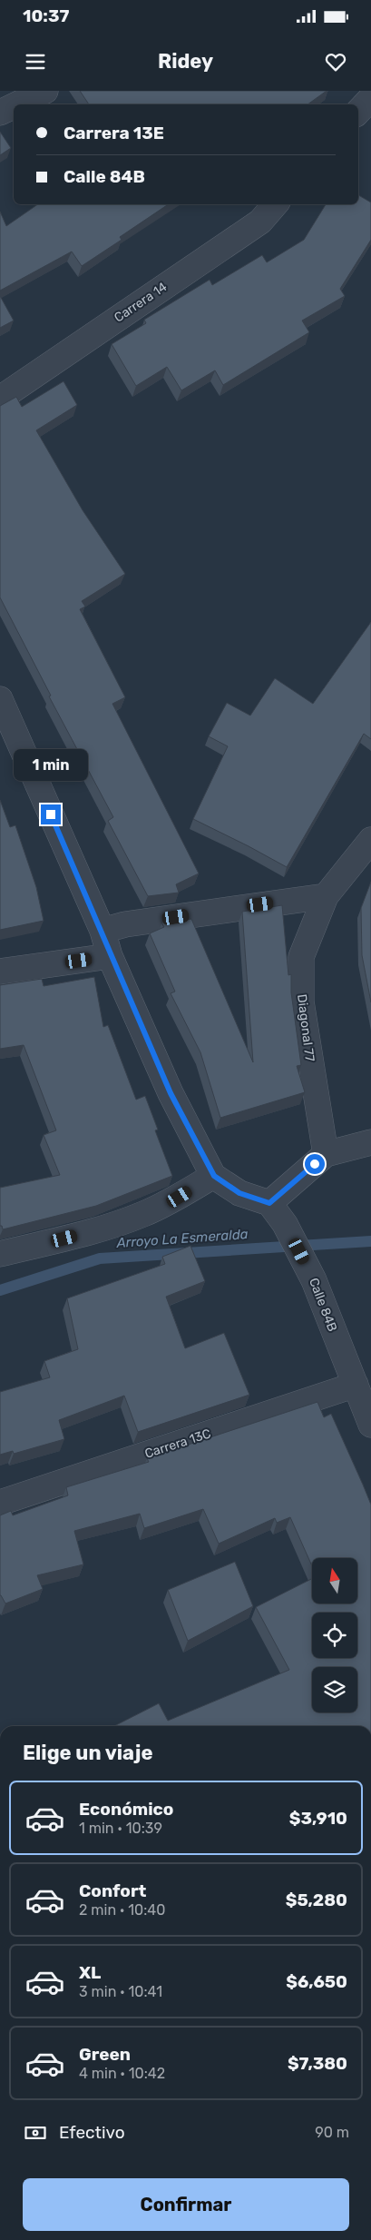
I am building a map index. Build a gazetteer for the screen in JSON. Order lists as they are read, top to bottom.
{
  "streets": {
    "street": [
      "Carrera 14",
      "Diagonal 77",
      "Calle 84B",
      "Carrera 13C"
    ]
  },
  "crossings": [
    ["Calle 84B", "Carrera 13C"]
  ],
  "water": ["Arroyo La Esmeralda"],
  "north": "top",
  "page": {
    "status": "10:37",
    "header": "Ridey",
    "banner": ["Carrera 13E", "Calle 84B"],
    "bubble": "1 min",
    "heading": "Elige un viaje",
    "list": [
      {
        "name": "Económico",
        "note": "1 min · 10:39",
        "value": "$3,910"
      },
      {
        "name": "Confort",
        "note": "2 min · 10:40",
        "value": "$5,280"
      },
      {
        "name": "XL",
        "note": "3 min · 10:41",
        "value": "$6,650"
      },
      {
        "name": "Green",
        "note": "4 min · 10:42",
        "value": "$7,380"
      }
    ],
    "pay": ["Efectivo", "90 m"],
    "buttons": "Confirmar"
  }
}
